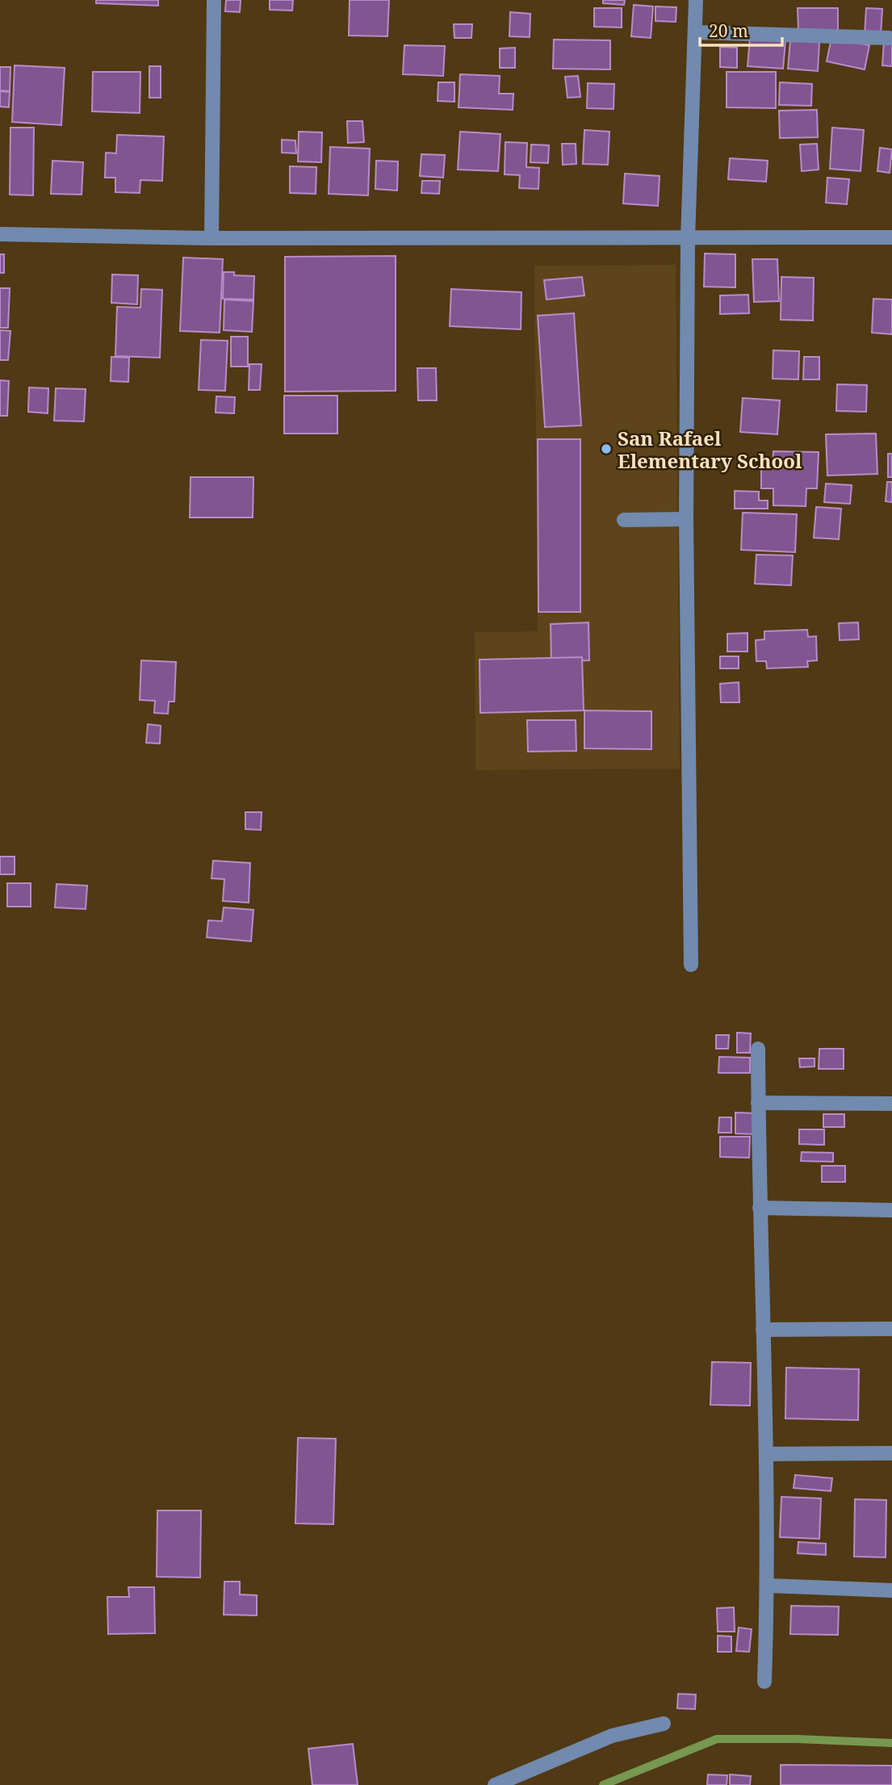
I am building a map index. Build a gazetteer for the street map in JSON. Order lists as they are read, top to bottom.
{
  "places": ["San Rafael Elementary School"],
  "scale_bar": "20 m"
}
